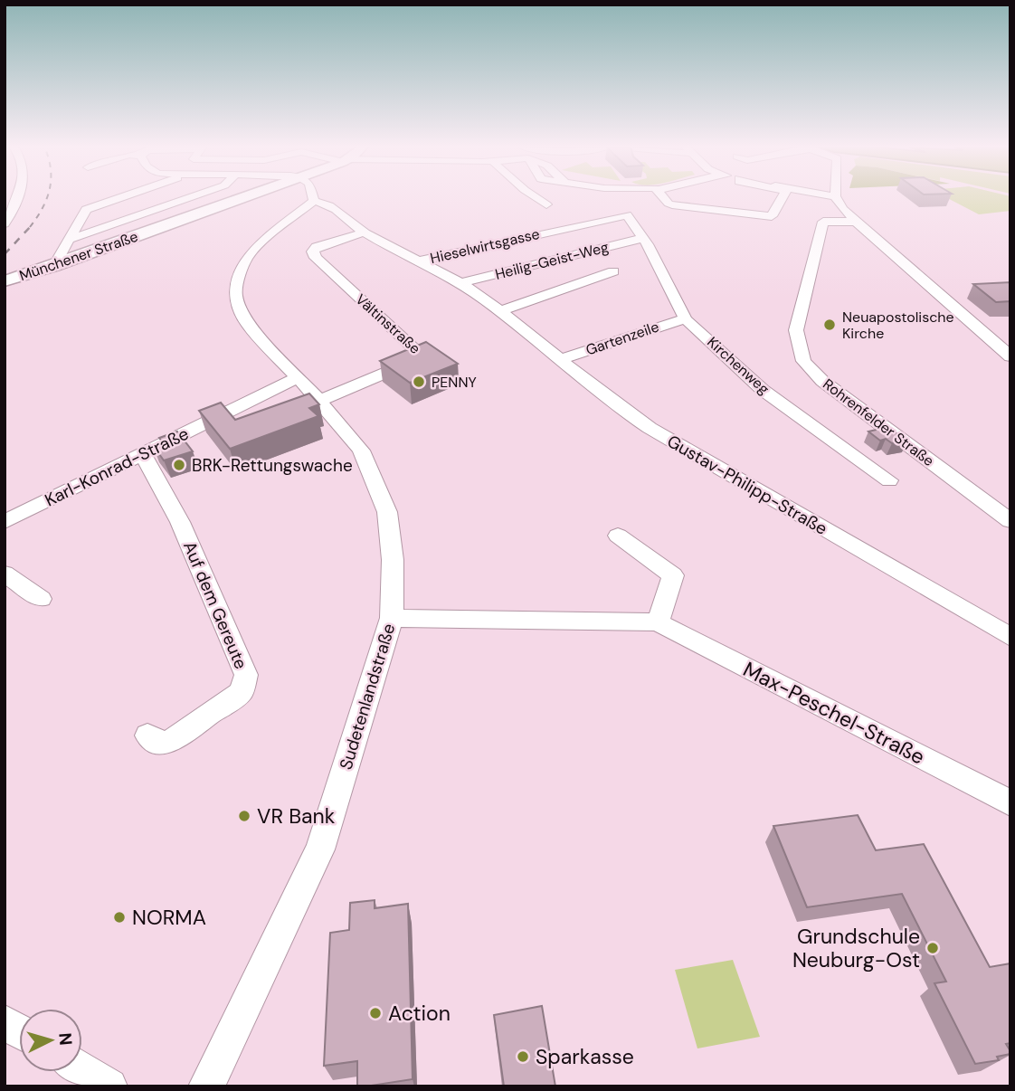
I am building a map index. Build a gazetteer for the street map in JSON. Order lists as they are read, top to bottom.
{
  "streets": {
    "main road": ["Münchener Straße"],
    "street": [
      "Hieselwirtsgasse",
      "Heilig-Geist-Weg",
      "Vältinstraße",
      "Gartenzeile",
      "Kirchenweg",
      "Rohrenfelder Straße",
      "Karl-Konrad-Straße",
      "Gustav-Philipp-Straße",
      "Auf dem Gereute",
      "Sudetenlandstraße",
      "Max-Peschel-Straße"
    ]
  },
  "crossings": [
    ["Hieselwirtsgasse", "Kirchenweg"],
    ["Hieselwirtsgasse", "Gustav-Philipp-Straße"],
    ["Heilig-Geist-Weg", "Kirchenweg"],
    ["Heilig-Geist-Weg", "Gustav-Philipp-Straße"],
    ["Vältinstraße", "Gustav-Philipp-Straße"],
    ["Vältinstraße", "Sudetenlandstraße"],
    ["Gartenzeile", "Kirchenweg"],
    ["Gartenzeile", "Gustav-Philipp-Straße"],
    ["Karl-Konrad-Straße", "Auf dem Gereute"],
    ["Karl-Konrad-Straße", "Sudetenlandstraße"],
    ["Gustav-Philipp-Straße", "Sudetenlandstraße"],
    ["Sudetenlandstraße", "Max-Peschel-Straße"]
  ],
  "places": [
    "Neuapostolische Kirche",
    "PENNY",
    "BRK-Rettungswache",
    "VR Bank",
    "NORMA",
    "Grundschule Neuburg-Ost",
    "Action",
    "Sparkasse"
  ],
  "north": "right"
}
